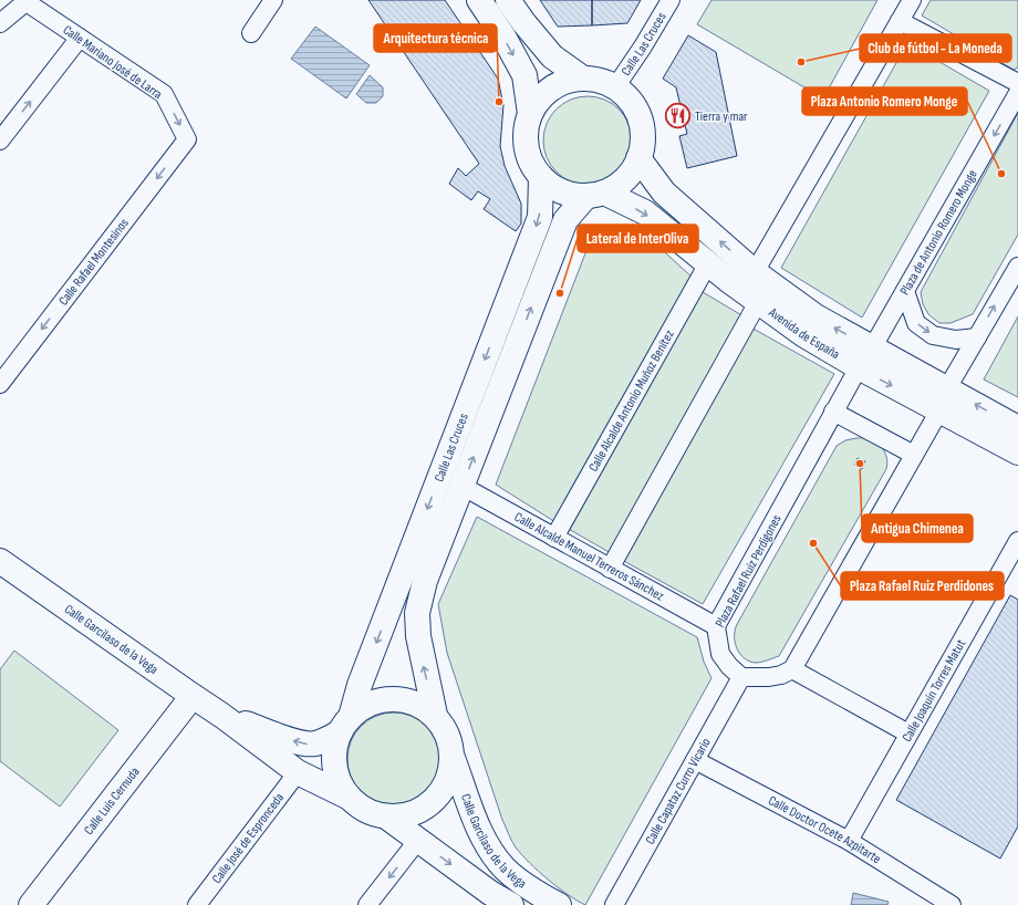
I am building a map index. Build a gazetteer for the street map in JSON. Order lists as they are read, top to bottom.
{
  "streets": {
    "main road": [
      "Calle Las Cruces",
      "Avenida de España",
      "Calle Garcilaso de la Vega",
      "Calle Luis Cernuda"
    ],
    "street": [
      "Calle Mariano José de Larra",
      "Plaza de Antonio Romero Monge",
      "Calle Rafael Montesinos",
      "Calle Alcalde Antonio Muñoz Benítez",
      "Calle Alcalde Manuel Terreros Sánchez",
      "Plaza Rafael Ruiz Perdigones",
      "Calle Joaquín Torres Matut",
      "Calle Capataz Curro Vicario",
      "Calle Doctor Ocete Azpitarte",
      "Calle José de Espronceda"
    ]
  },
  "crossings": [
    ["Calle Las Cruces", "Avenida de España"],
    ["Calle Las Cruces", "Calle Alcalde Manuel Terreros Sánchez"],
    ["Calle Las Cruces", "Calle Garcilaso de la Vega"],
    ["Calle Mariano José de Larra", "Calle Rafael Montesinos"],
    ["Plaza de Antonio Romero Monge", "Avenida de España"],
    ["Avenida de España", "Calle Alcalde Antonio Muñoz Benítez"],
    ["Avenida de España", "Plaza Rafael Ruiz Perdigones"],
    ["Calle Alcalde Antonio Muñoz Benítez", "Calle Alcalde Manuel Terreros Sánchez"],
    ["Calle Alcalde Manuel Terreros Sánchez", "Plaza Rafael Ruiz Perdigones"],
    ["Plaza Rafael Ruiz Perdigones", "Calle Capataz Curro Vicario"],
    ["Calle Garcilaso de la Vega", "Calle Luis Cernuda"],
    ["Calle Garcilaso de la Vega", "Calle José de Espronceda"],
    ["Calle Joaquín Torres Matut", "Calle Doctor Ocete Azpitarte"],
    ["Calle Capataz Curro Vicario", "Calle Doctor Ocete Azpitarte"]
  ],
  "one_way": ["Calle Mariano José de Larra"],
  "places": {
    "other": [
      "Club de fútbol - La Moneda",
      "Arquitectura técnica",
      "Plaza Antonio Romero Monge",
      "Lateral de InterOliva",
      "Antigua Chimenea",
      "Plaza Rafael Ruiz Perdidones"
    ],
    "restaurant": ["Tierra y mar"]
  }
}
